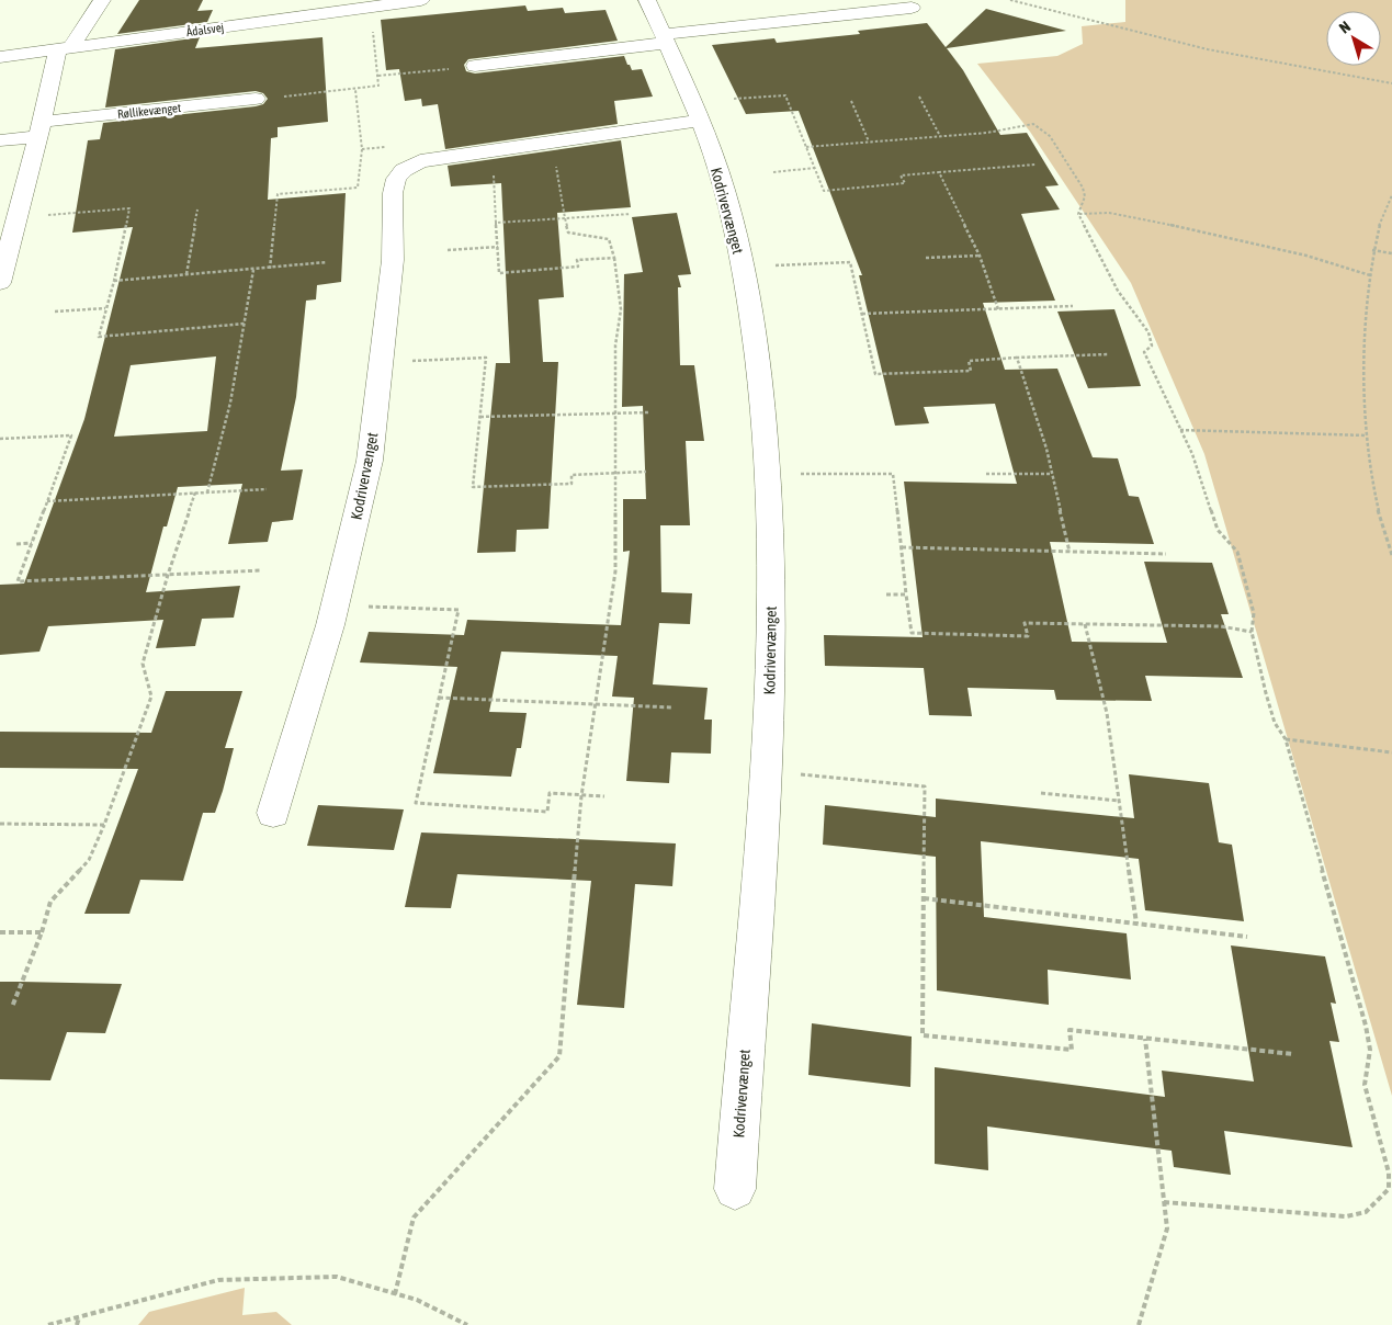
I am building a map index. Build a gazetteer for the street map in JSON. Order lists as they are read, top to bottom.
{
  "streets": {
    "street": ["Ådalsvej", "Røllikevænget", "Kodrivervænget"]
  },
  "north": "top left"
}
